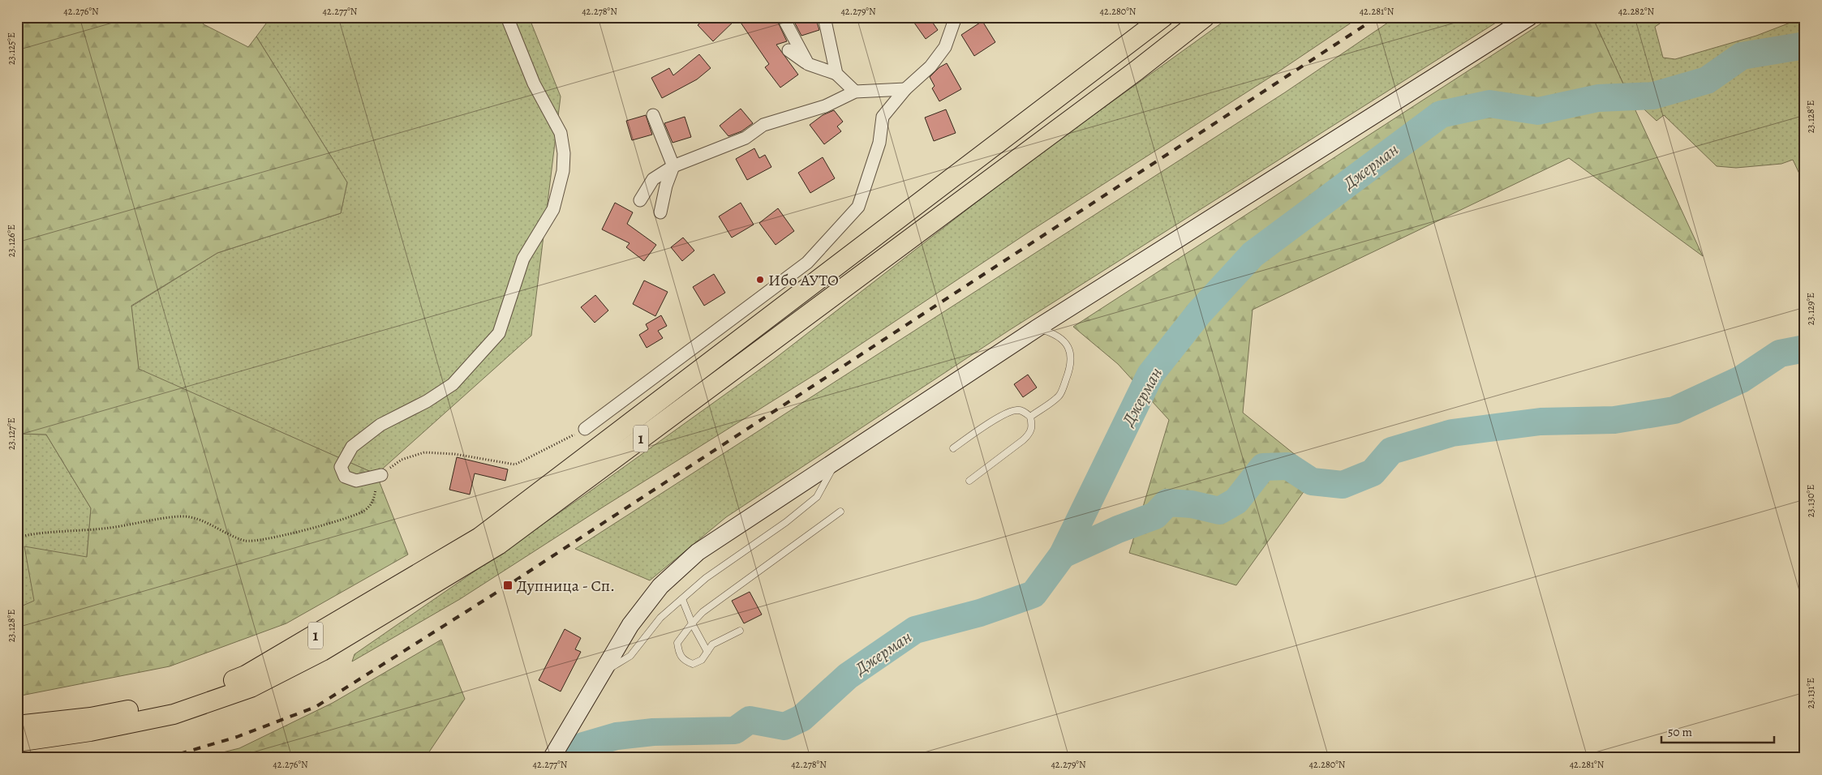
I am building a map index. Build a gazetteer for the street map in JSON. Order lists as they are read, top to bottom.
{
  "streets": {
    "main road": ["1"]
  },
  "water": ["Джерман"],
  "places": {
    "other": ["Ибо АУТО"],
    "transit": ["Дупница - Сп."]
  },
  "scale_bar": "50 m",
  "coordinates": [
    "42.276°N",
    "42.277°N",
    "42.278°N",
    "42.279°N",
    "42.280°N",
    "42.281°N",
    "42.282°N",
    "23.125°E",
    "23.128°E",
    "23.126°E",
    "23.129°E",
    "23.127°E",
    "23.130°E",
    "23.131°E"
  ]
}
